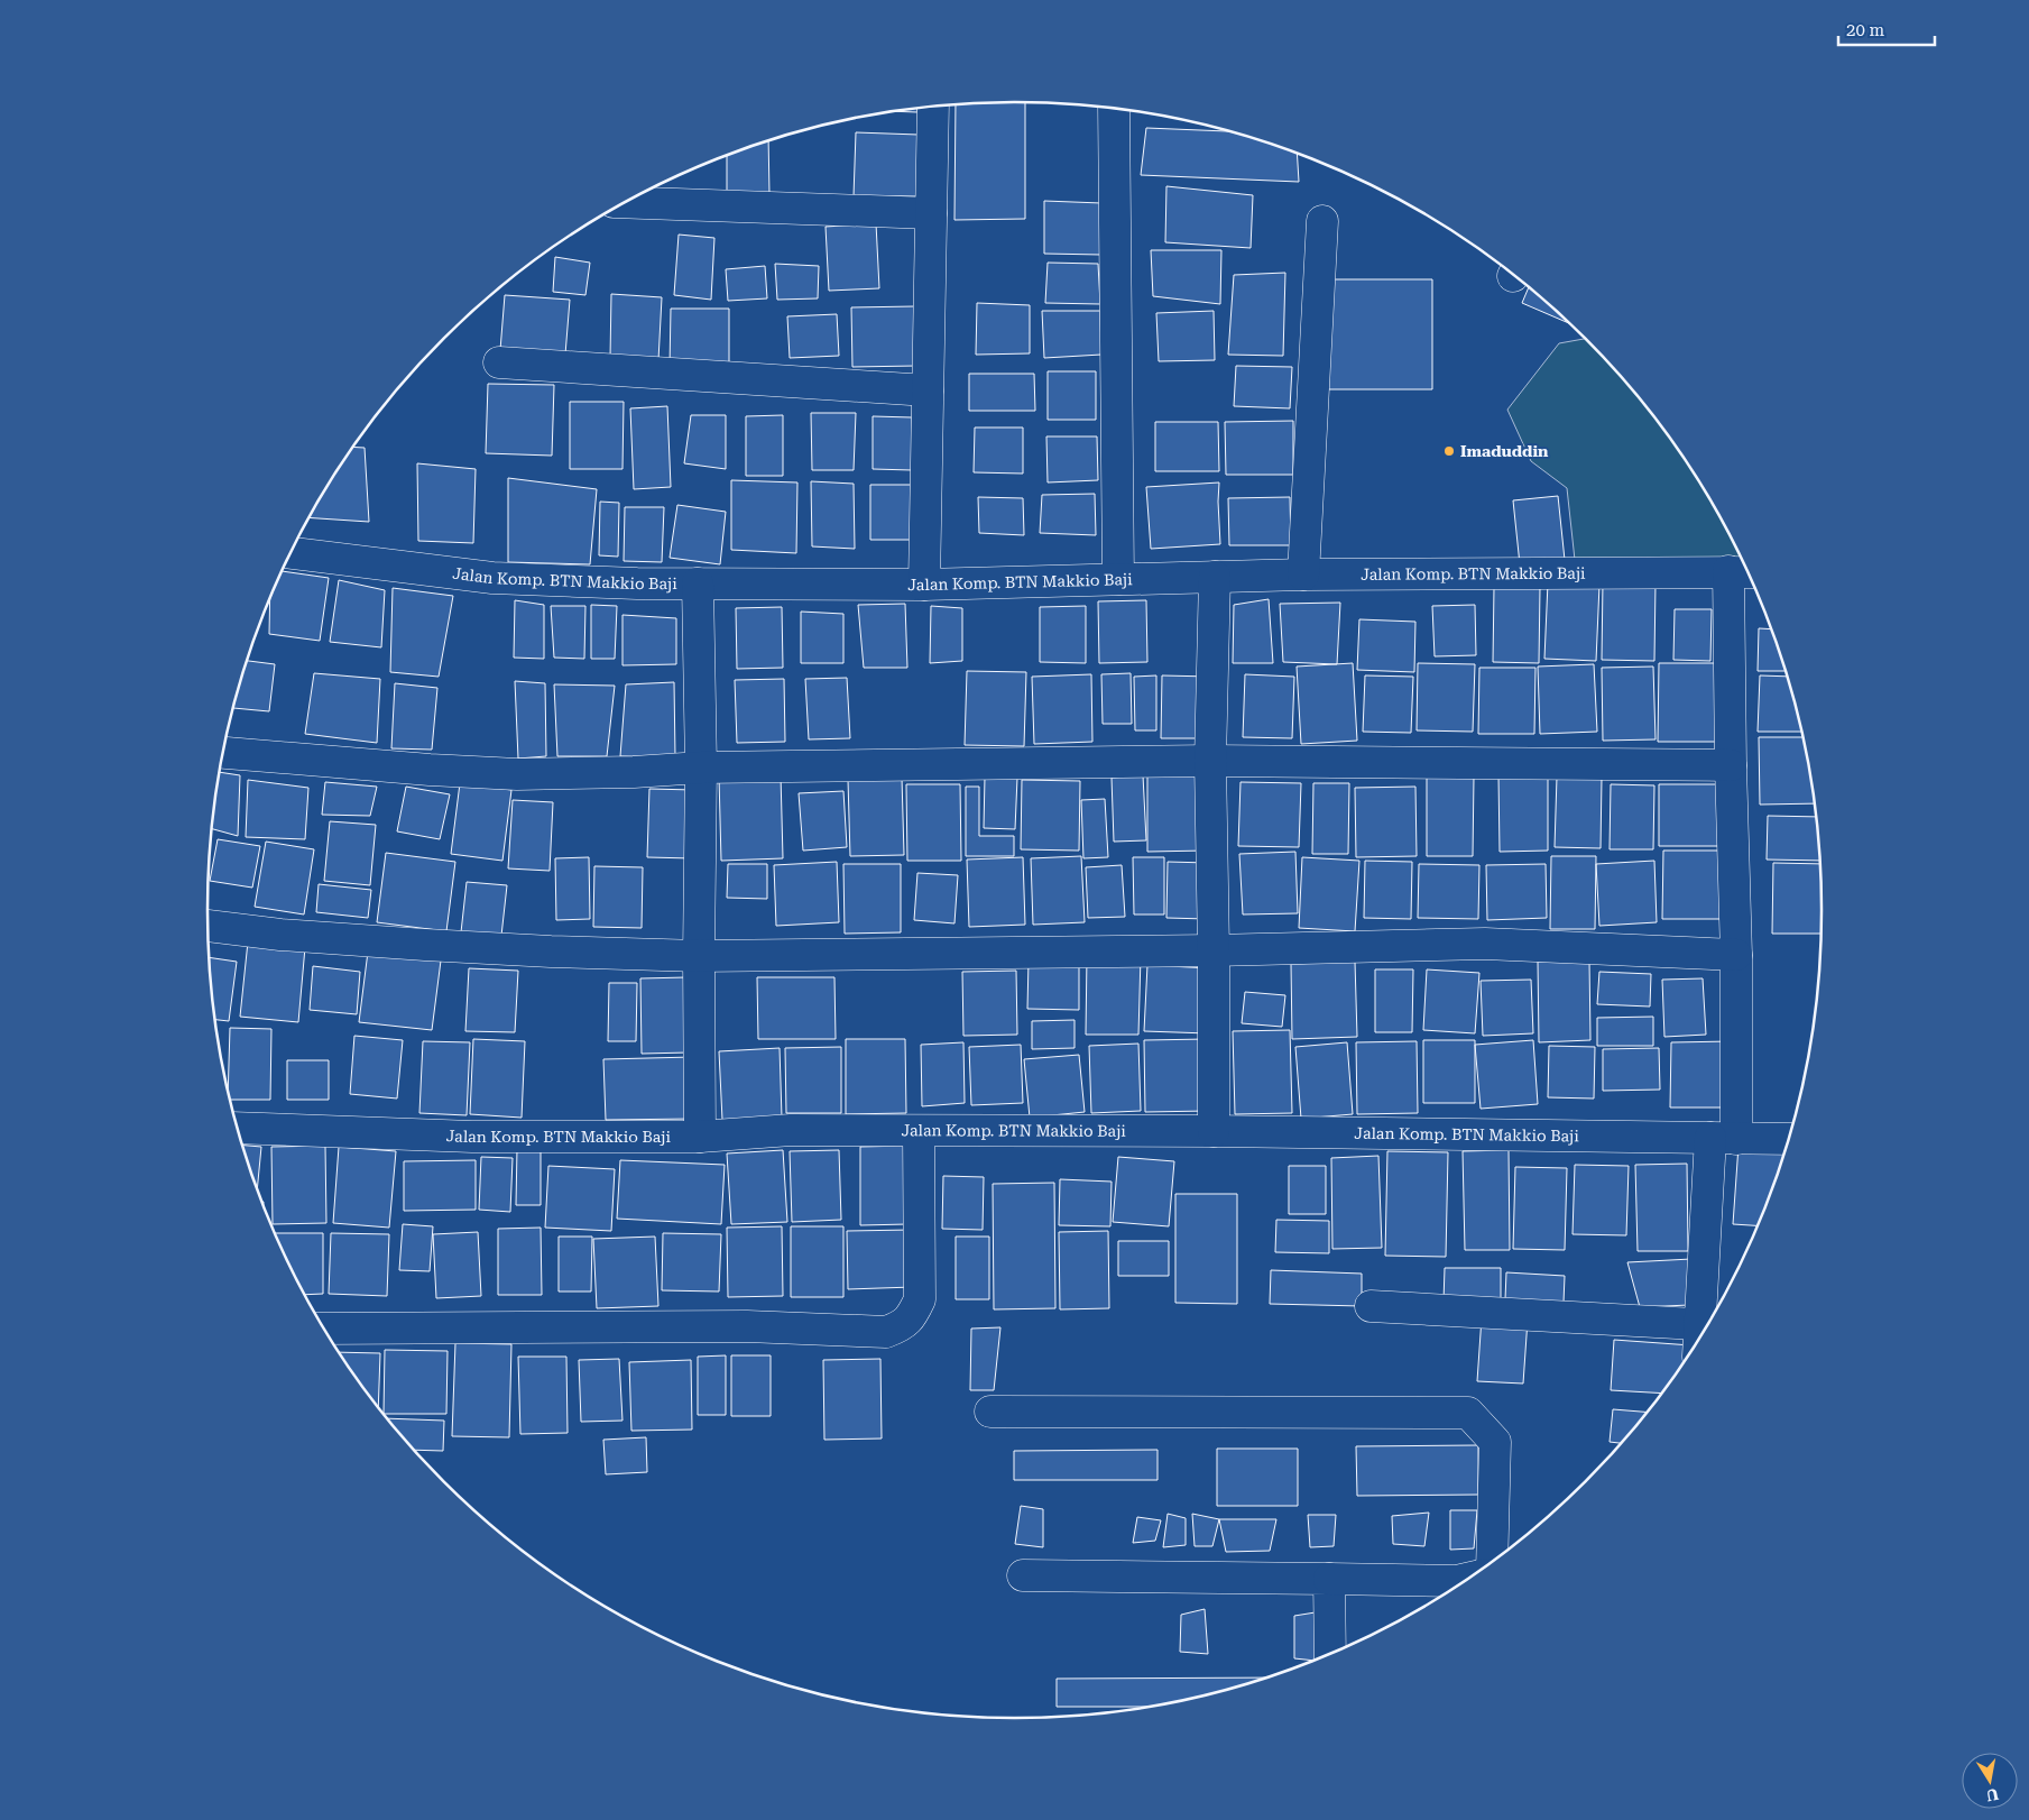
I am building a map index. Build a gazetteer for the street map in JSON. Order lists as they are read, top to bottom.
{
  "streets": {
    "street": ["Jalan Komp. BTN Makkio Baji"]
  },
  "places": ["Imaduddin"],
  "scale_bar": "20 m",
  "north": "bottom"
}
